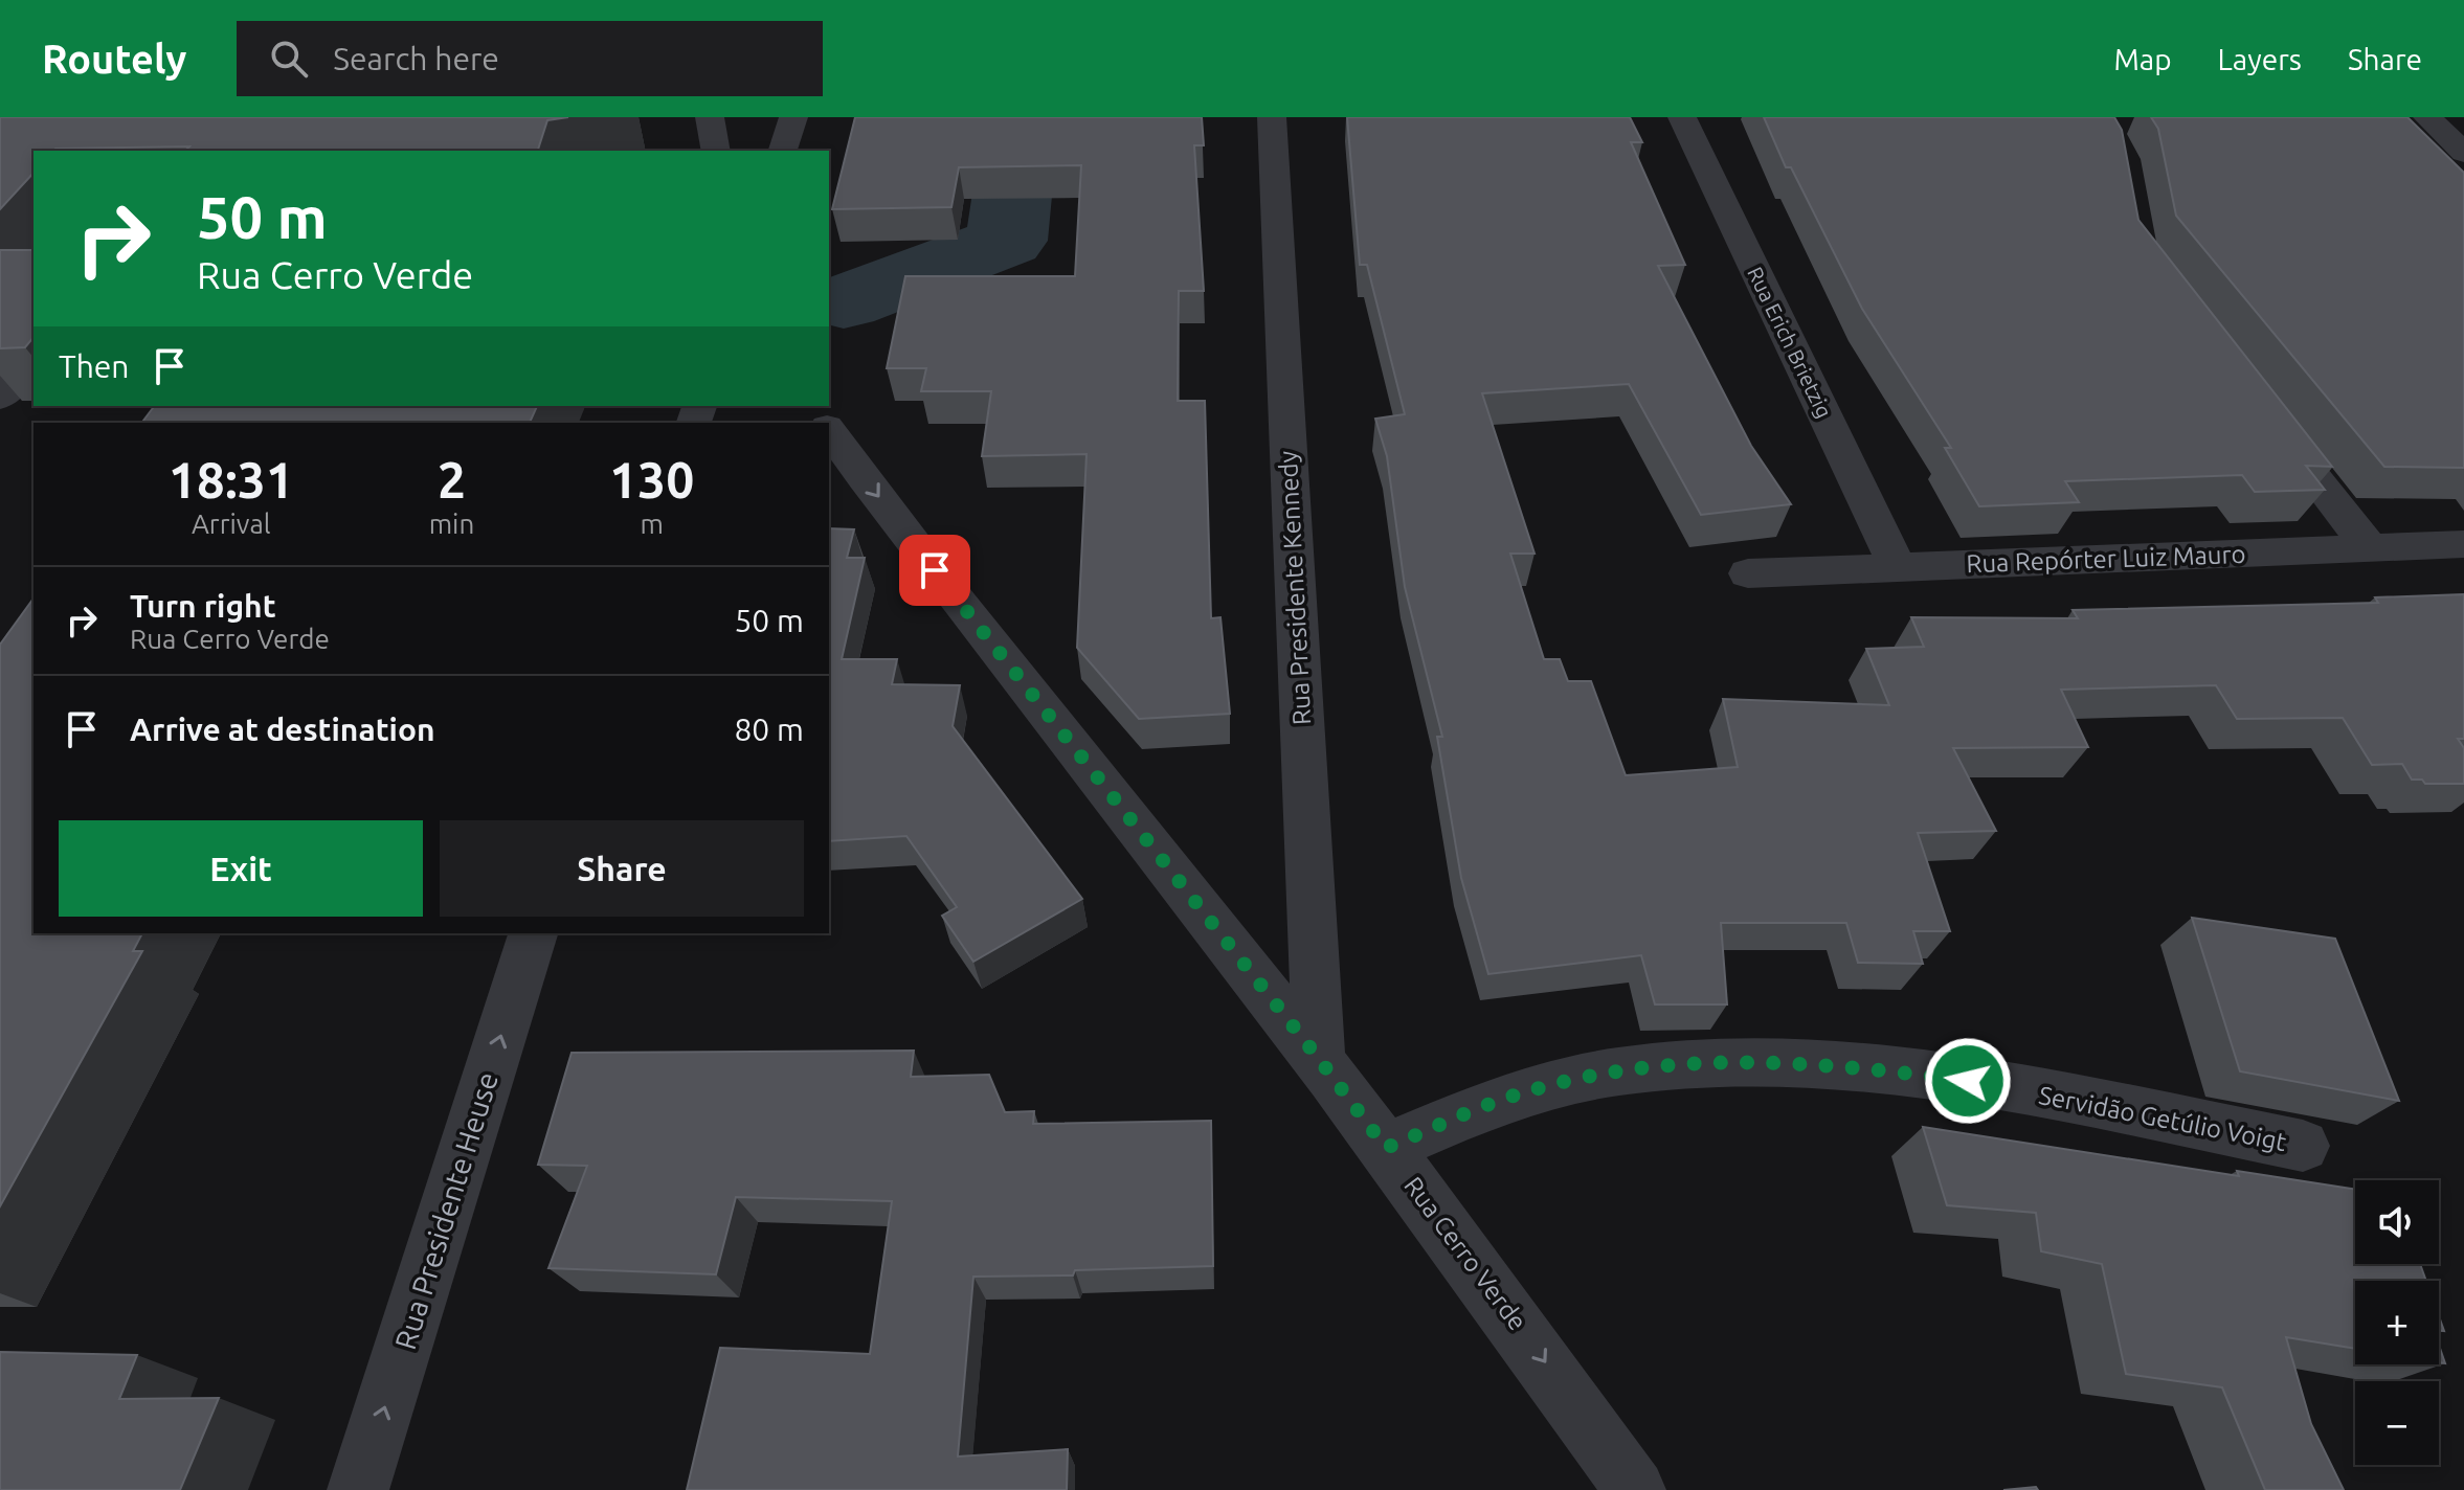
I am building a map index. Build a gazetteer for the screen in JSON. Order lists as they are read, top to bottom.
{
  "streets": {
    "street": [
      "Rua Erich Brietzig",
      "Rua Repórter Luiz Mauro",
      "Rua Presidente Kennedy",
      "Servidão Getúlio Voigt",
      "Rua Presidente Heuse",
      "Rua Cerro Verde"
    ]
  },
  "crossings": [
    ["Rua Erich Brietzig", "Rua Repórter Luiz Mauro"],
    ["Rua Presidente Kennedy", "Rua Cerro Verde"],
    ["Servidão Getúlio Voigt", "Rua Cerro Verde"]
  ],
  "one_way": ["Rua Presidente Heuse", "Rua Cerro Verde"],
  "page": {
    "header": "Routely",
    "search": "Search here",
    "nav": ["Map", "Layers", "Share"],
    "turn": ["50 m", "Rua Cerro Verde"],
    "then": "Then",
    "eta": [
      "18:31",
      "Arrival",
      "2",
      "min",
      "130",
      "m"
    ],
    "list": [
      {
        "name": "Turn right",
        "note": "Rua Cerro Verde",
        "value": "50 m"
      },
      {
        "name": "Arrive at destination",
        "value": "80 m"
      }
    ],
    "buttons": ["Exit", "Share"],
    "map_buttons": ["+", "−"]
  }
}
